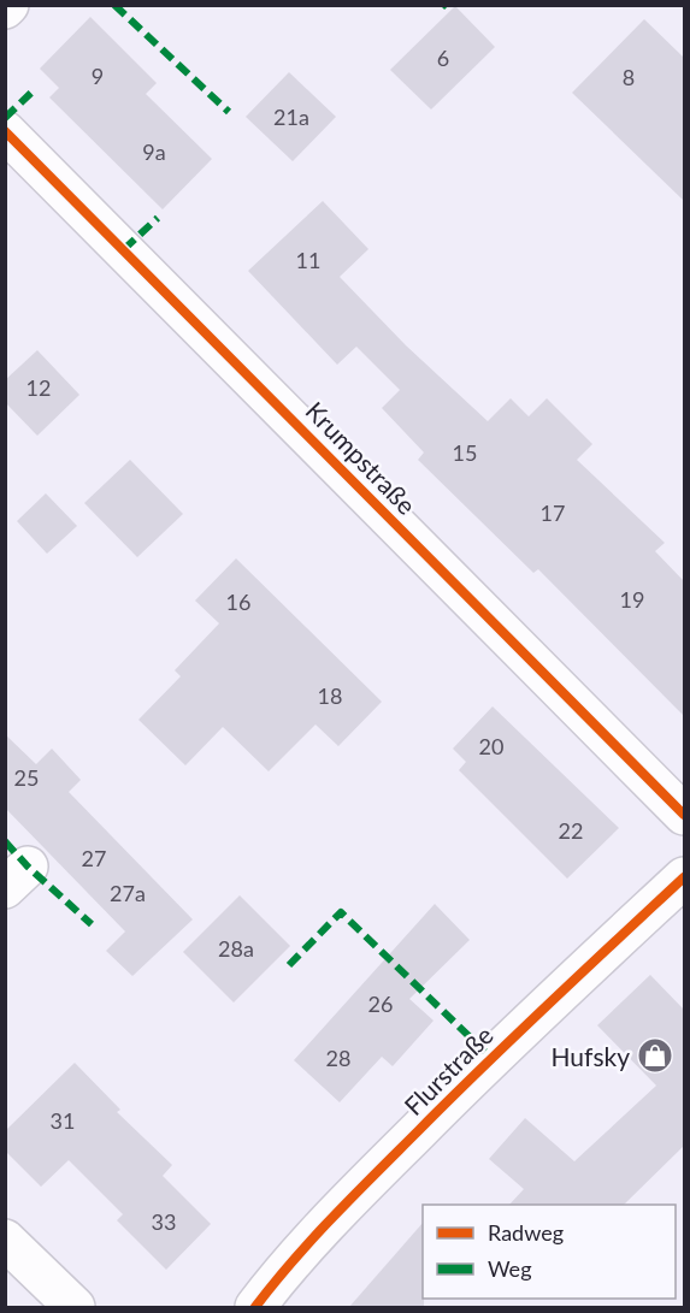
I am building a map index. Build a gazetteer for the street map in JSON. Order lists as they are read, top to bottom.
{
  "streets": {
    "street": ["Krumpstraße", "Flurstraße"]
  },
  "places": {
    "shop": ["Hufsky"]
  },
  "house_numbers": [
    "6",
    "9",
    "8",
    "21a",
    "9a",
    "11",
    "12",
    "15",
    "17",
    "19",
    "16",
    "18",
    "20",
    "25",
    "22",
    "27",
    "27a",
    "28a",
    "26",
    "28",
    "31",
    "33"
  ],
  "legend": ["Radweg", "Weg"]
}
